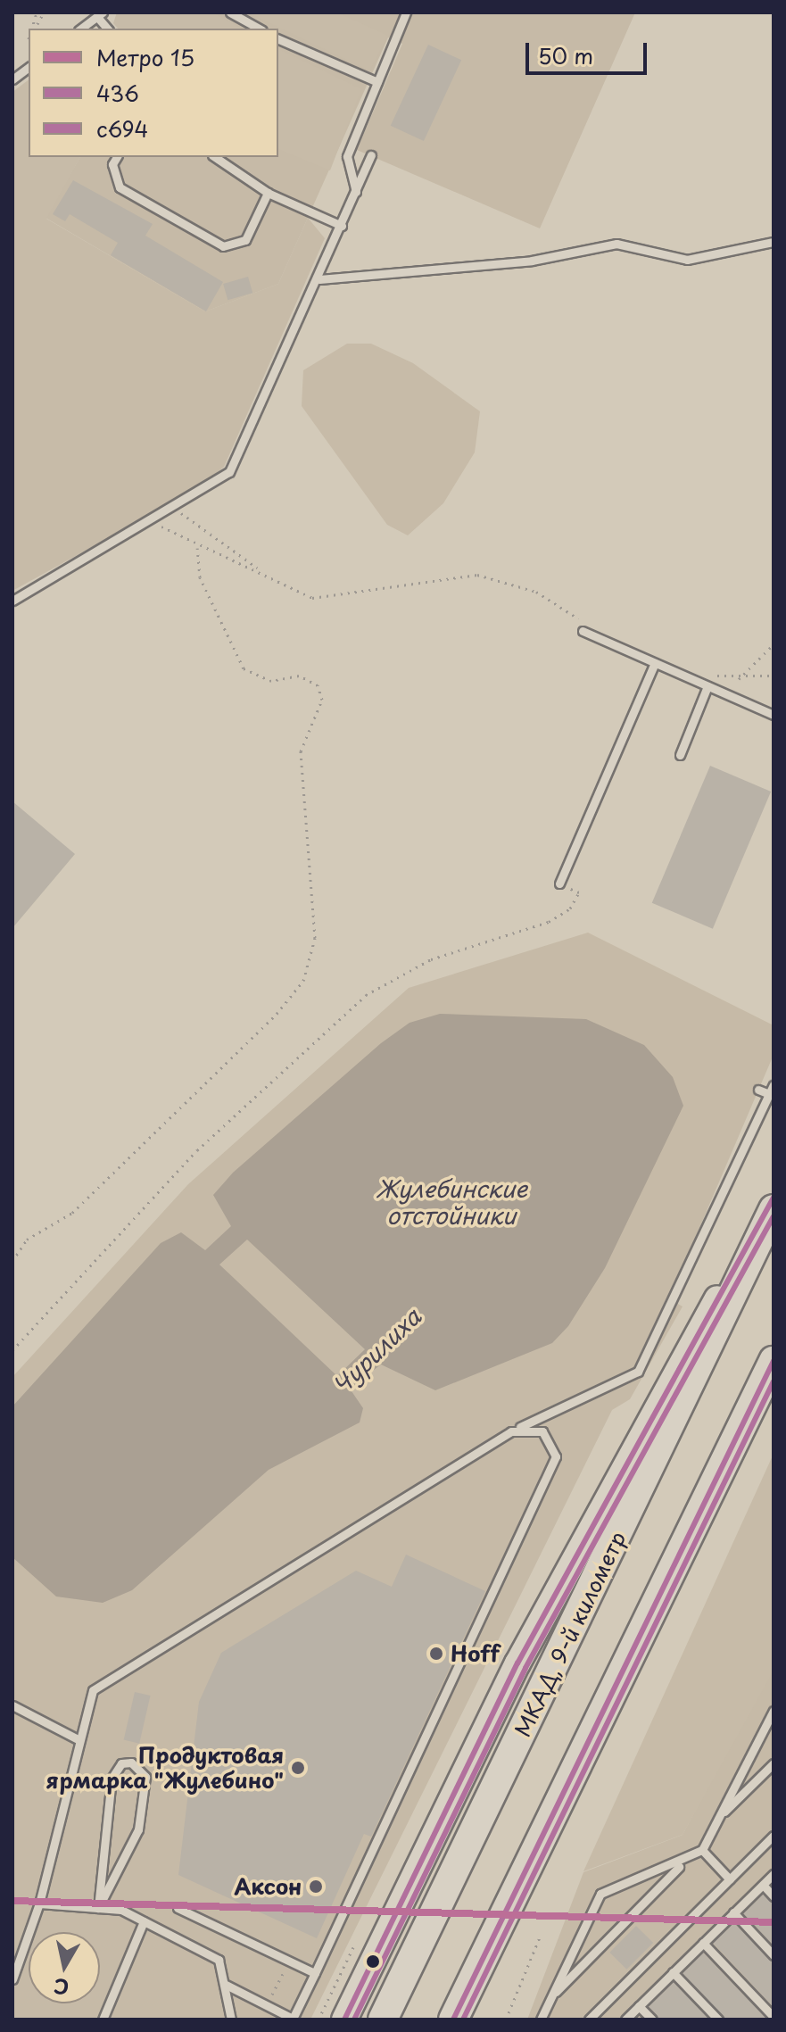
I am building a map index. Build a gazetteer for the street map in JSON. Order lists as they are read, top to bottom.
{
  "streets": {
    "highway": ["МКАД, 9-й километр"]
  },
  "water": ["Жулебинские отстойники", "Чурилиха"],
  "places": ["Hoff", "Продуктовая ярмарка \"Жулебино\"", "Аксон"],
  "lines": ["transit line 436", "transit line с694", "metro line 15"],
  "legend": ["Метро 15", "436", "с694"],
  "scale_bar": "50 m",
  "north": "bottom"
}
